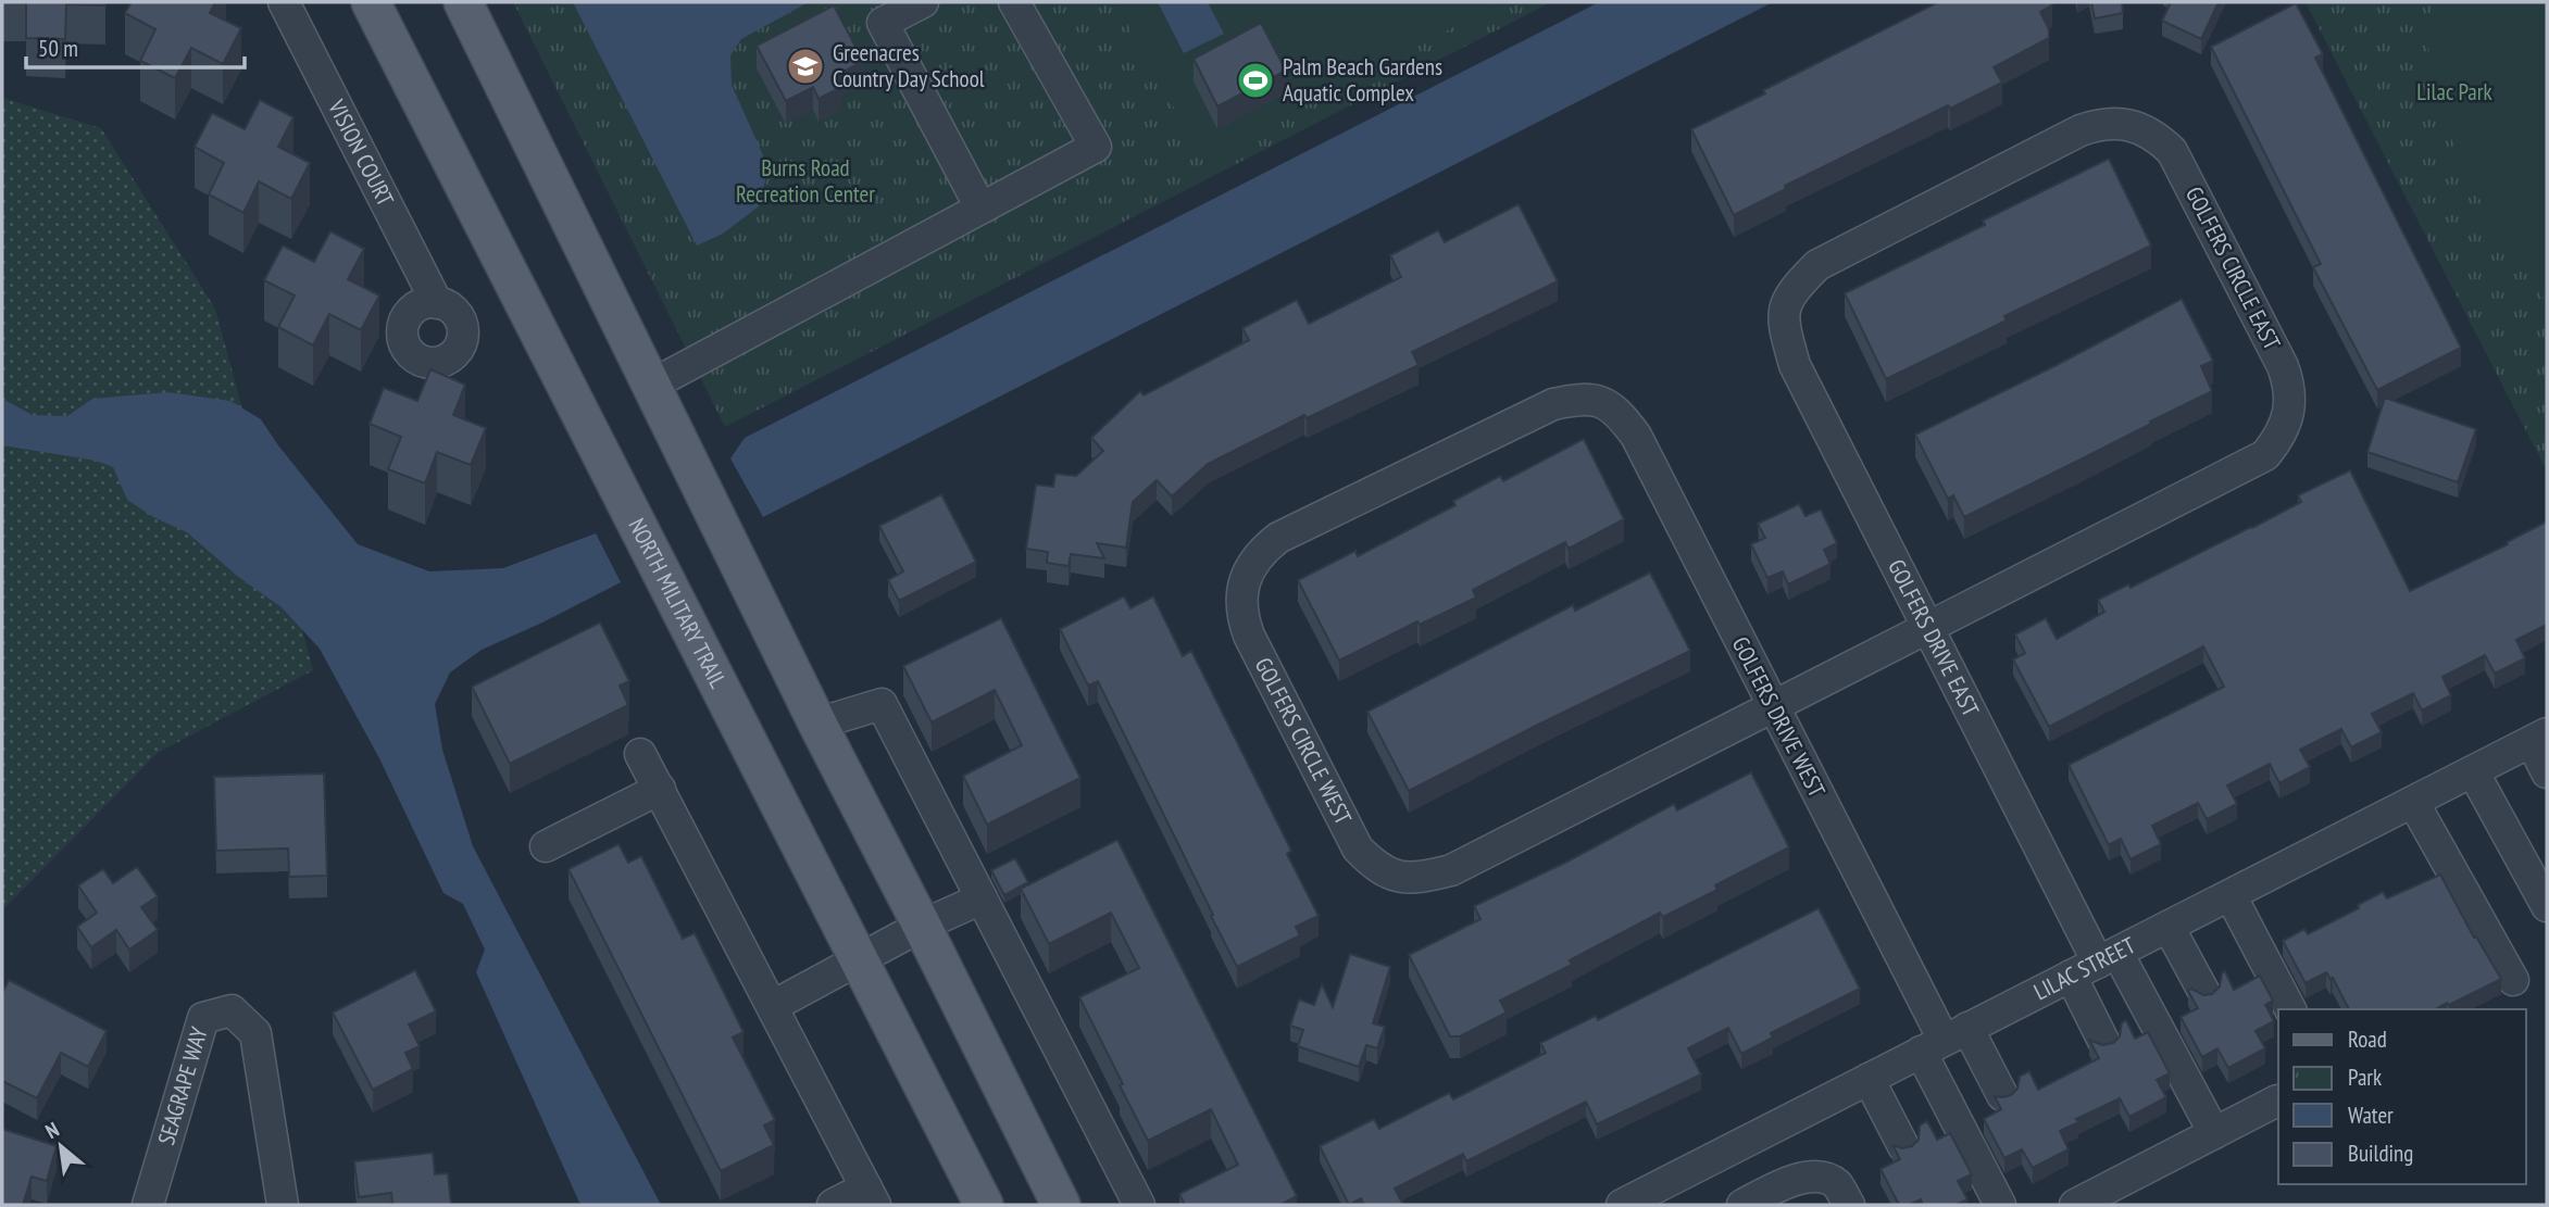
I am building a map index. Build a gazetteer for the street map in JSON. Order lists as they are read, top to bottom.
{
  "streets": {
    "main road": ["NORTH MILITARY TRAIL"],
    "street": [
      "VISION COURT",
      "GOLFERS CIRCLE EAST",
      "GOLFERS DRIVE EAST",
      "GOLFERS DRIVE WEST",
      "GOLFERS CIRCLE WEST",
      "LILAC STREET",
      "SEAGRAPE WAY"
    ]
  },
  "crossings": [
    ["GOLFERS CIRCLE EAST", "GOLFERS DRIVE EAST"],
    ["GOLFERS CIRCLE EAST", "GOLFERS DRIVE WEST"],
    ["GOLFERS CIRCLE EAST", "GOLFERS CIRCLE WEST"],
    ["GOLFERS DRIVE EAST", "LILAC STREET"],
    ["GOLFERS DRIVE WEST", "GOLFERS CIRCLE WEST"],
    ["GOLFERS DRIVE WEST", "LILAC STREET"]
  ],
  "parks": ["Lilac Park", "Burns Road Recreation Center"],
  "places": {
    "school or university": ["Greenacres Country Day School"],
    "sports": ["Palm Beach Gardens Aquatic Complex"]
  },
  "legend": [
    "Road",
    "Park",
    "Water",
    "Building"
  ],
  "scale_bar": "50 m",
  "north": "top left"
}
